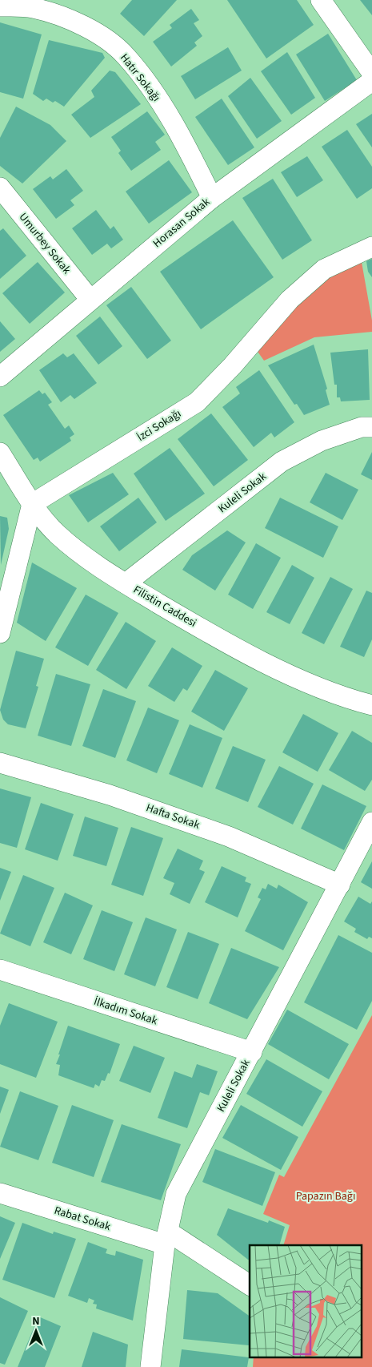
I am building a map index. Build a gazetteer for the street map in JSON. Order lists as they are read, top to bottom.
{
  "streets": {
    "street": [
      "Hatır Sokağı",
      "Horasan Sokak",
      "Umurbey Sokak",
      "İzci Sokağı",
      "Kuleli Sokak",
      "Filistin Caddesi",
      "Hafta Sokak",
      "İlkadım Sokak",
      "Rabat Sokak"
    ]
  },
  "crossings": [
    ["Hatır Sokağı", "Horasan Sokak"],
    ["Horasan Sokak", "Umurbey Sokak"],
    ["İzci Sokağı", "Filistin Caddesi"],
    ["Kuleli Sokak", "Filistin Caddesi"],
    ["Kuleli Sokak", "Hafta Sokak"],
    ["Kuleli Sokak", "İlkadım Sokak"],
    ["Kuleli Sokak", "Rabat Sokak"]
  ],
  "parks": ["Papazın Bağı"],
  "north": "top"
}
